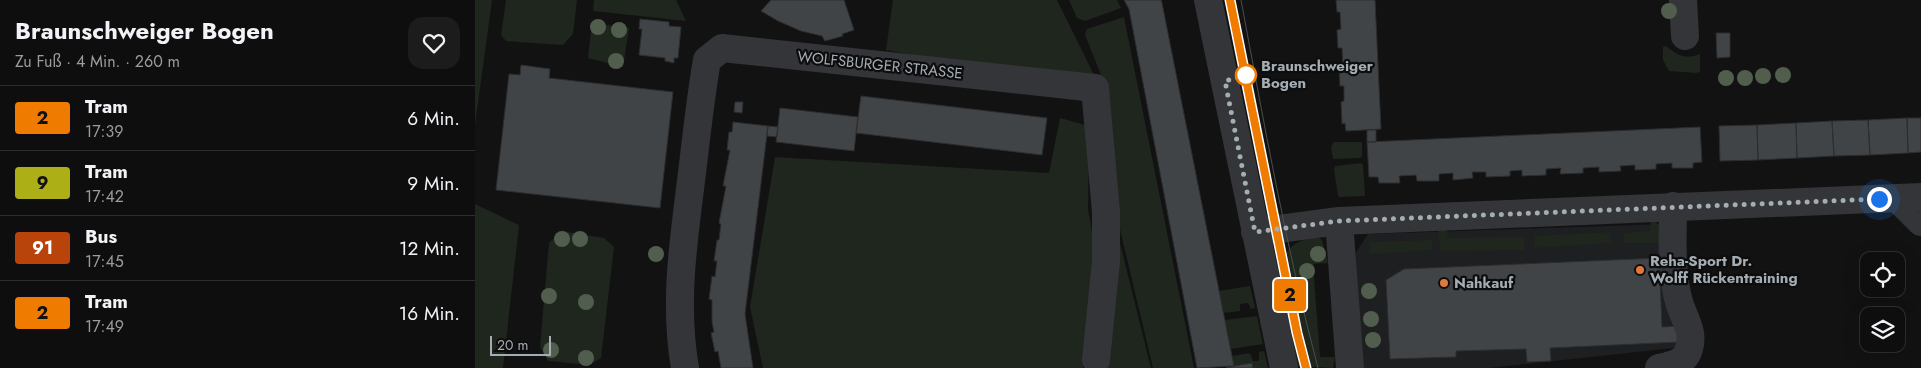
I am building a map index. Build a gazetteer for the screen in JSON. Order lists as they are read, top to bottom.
{
  "streets": {
    "street": ["WOLFSBURGER STRASSE"]
  },
  "places": ["Braunschweiger Bogen", "Reha-Sport Dr. Wolff Rückentraining", "Nahkauf"],
  "lines": ["tram line 2"],
  "scale_bar": "20 m",
  "page": {
    "heading": ["Braunschweiger Bogen", "Zu Fuß · 4 Min. · 260 m"],
    "on_map": "2",
    "list": [
      {
        "mark": "2",
        "name": "Tram",
        "note": "17:39",
        "value": "6 Min."
      },
      {
        "mark": "9",
        "name": "Tram",
        "note": "17:42",
        "value": "9 Min."
      },
      {
        "mark": "91",
        "name": "Bus",
        "note": "17:45",
        "value": "12 Min."
      },
      {
        "mark": "2",
        "name": "Tram",
        "note": "17:49",
        "value": "16 Min."
      }
    ],
    "scale": "20 m"
  }
}
